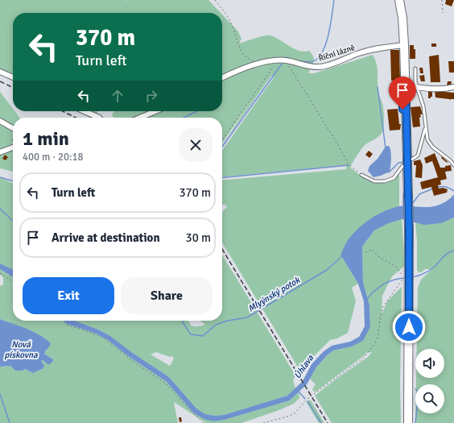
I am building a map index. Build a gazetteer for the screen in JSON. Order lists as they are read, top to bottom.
{
  "streets": {
    "street": ["Říční lázně"]
  },
  "water": ["Mlyýnský potok", "Nová pískovna", "Úhlava"],
  "page": {
    "turn": ["370 m", "Turn left"],
    "heading": ["1 min", "400 m · 20:18"],
    "list": [
      {
        "name": "Turn left",
        "value": "370 m"
      },
      {
        "name": "Arrive at destination",
        "value": "30 m"
      }
    ],
    "buttons": ["Exit", "Share"]
  }
}
